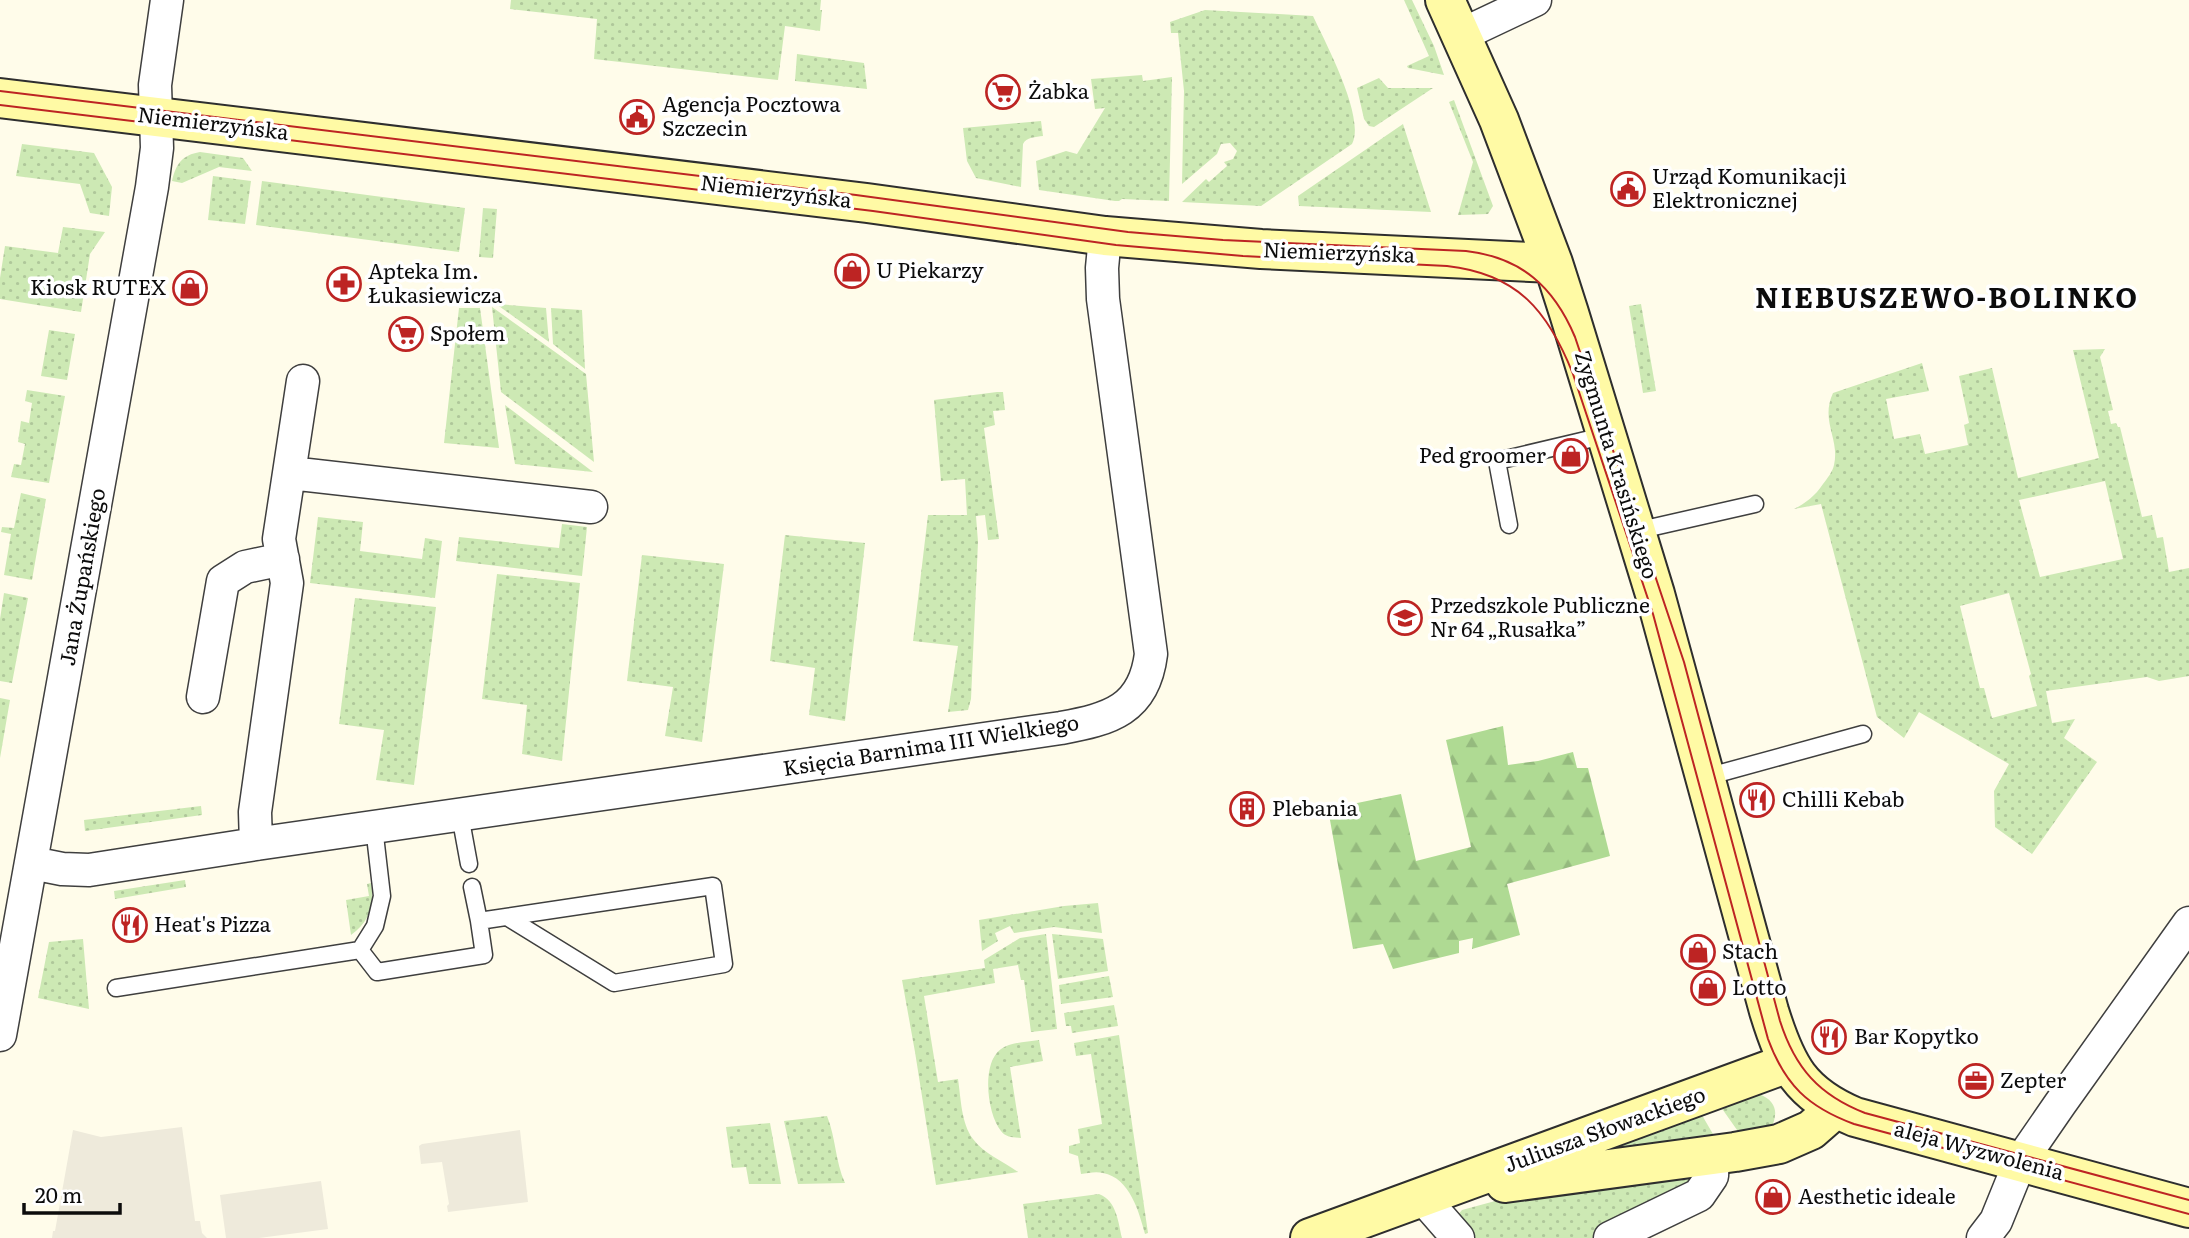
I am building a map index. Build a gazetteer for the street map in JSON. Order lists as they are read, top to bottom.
{
  "streets": {
    "street": [
      "Niemierzyńska",
      "Zygmunta Krasińskiego",
      "Jana Żupańskiego",
      "Księcia Barnima III Wielkiego",
      "Juliusza Słowackiego",
      "aleja Wyzwolenia"
    ]
  },
  "crossings": [
    ["Niemierzyńska", "Zygmunta Krasińskiego"],
    ["Niemierzyńska", "Jana Żupańskiego"],
    ["Niemierzyńska", "Księcia Barnima III Wielkiego"],
    ["Zygmunta Krasińskiego", "Juliusza Słowackiego"],
    ["Zygmunta Krasińskiego", "aleja Wyzwolenia"],
    ["Jana Żupańskiego", "Księcia Barnima III Wielkiego"],
    ["Juliusza Słowackiego", "aleja Wyzwolenia"]
  ],
  "districts": ["NIEBUSZEWO-BOLINKO"],
  "places": {
    "supermarket": ["Żabka", "Społem"],
    "public building": ["Agencja Pocztowa Szczecin", "Urząd Komunikacji Elektronicznej"],
    "shop": [
      "U Piekarzy",
      "Kiosk RUTEX",
      "Ped groomer",
      "Stach",
      "Lotto",
      "Aesthetic ideale"
    ],
    "pharmacy": ["Apteka Im. Łukasiewicza"],
    "school or university": ["Przedszkole Publiczne Nr 64 „Rusałka”"],
    "restaurant": ["Chilli Kebab", "Heat's Pizza", "Bar Kopytko"],
    "building": ["Plebania"],
    "office": ["Zepter"]
  },
  "scale_bar": "20 m"
}
